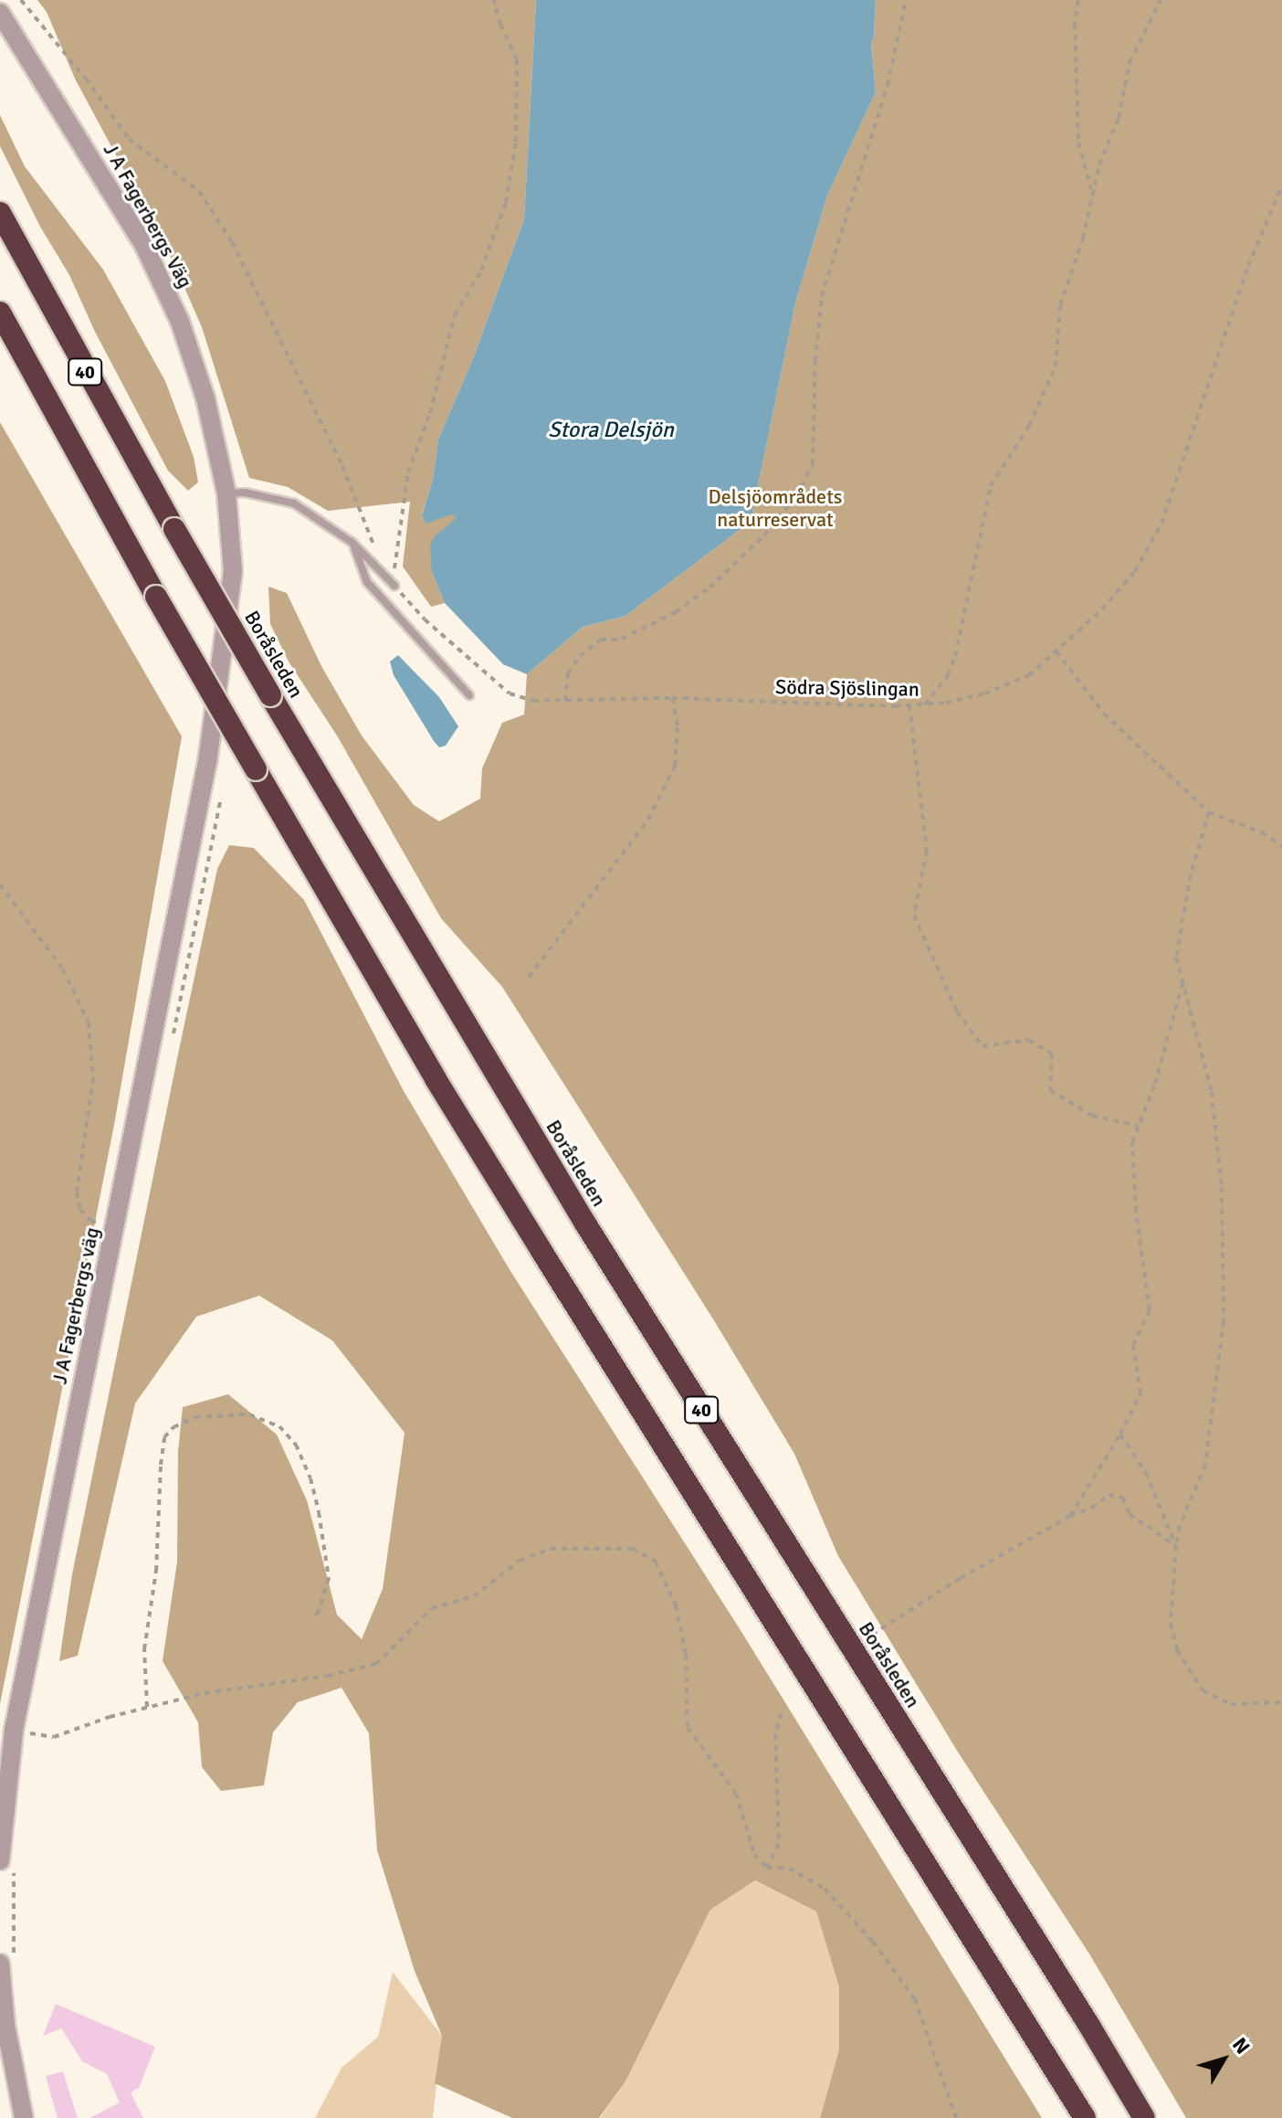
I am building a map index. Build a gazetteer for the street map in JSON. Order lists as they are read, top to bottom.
{
  "streets": {
    "highway": ["40", "Boråsleden"],
    "street": ["J A Fagerbergs Väg", "J A Fagerbergs väg"],
    "path": ["Södra Sjöslingan"]
  },
  "crossings": [
    ["J A Fagerbergs Väg", "J A Fagerbergs väg"]
  ],
  "water": ["Stora Delsjön"],
  "parks": ["Delsjöområdets naturreservat"],
  "north": "top right"
}
